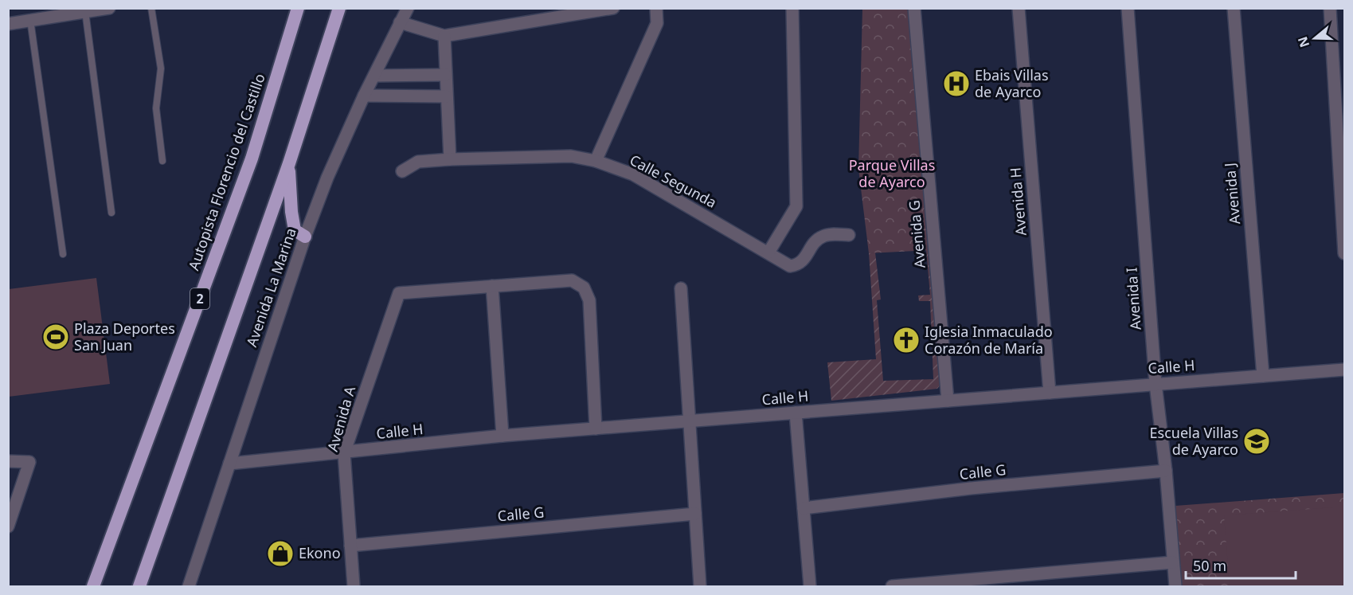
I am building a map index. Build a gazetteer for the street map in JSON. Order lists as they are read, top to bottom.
{
  "streets": {
    "highway": ["Autopista Florencio del Castillo", "2"],
    "street": [
      "Calle Segunda",
      "Avenida J",
      "Avenida H",
      "Avenida G",
      "Avenida La Marina",
      "Avenida I",
      "Calle H",
      "Avenida A",
      "Calle G"
    ]
  },
  "crossings": [
    ["Avenida J", "Calle H"],
    ["Avenida H", "Calle H"],
    ["Avenida G", "Calle H"],
    ["Avenida La Marina", "Calle H"],
    ["Avenida I", "Calle H"],
    ["Avenida I", "Calle G"],
    ["Calle H", "Avenida A"],
    ["Avenida A", "Calle G"]
  ],
  "parks": ["Parque Villas de Ayarco"],
  "places": {
    "hospital": ["Ebais Villas de Ayarco"],
    "sports": ["Plaza Deportes San Juan"],
    "church": ["Iglesia Inmaculado Corazón de María"],
    "school or university": ["Escuela Villas de Ayarco"],
    "shop": ["Ekono"]
  },
  "scale_bar": "50 m",
  "north": "left"
}
